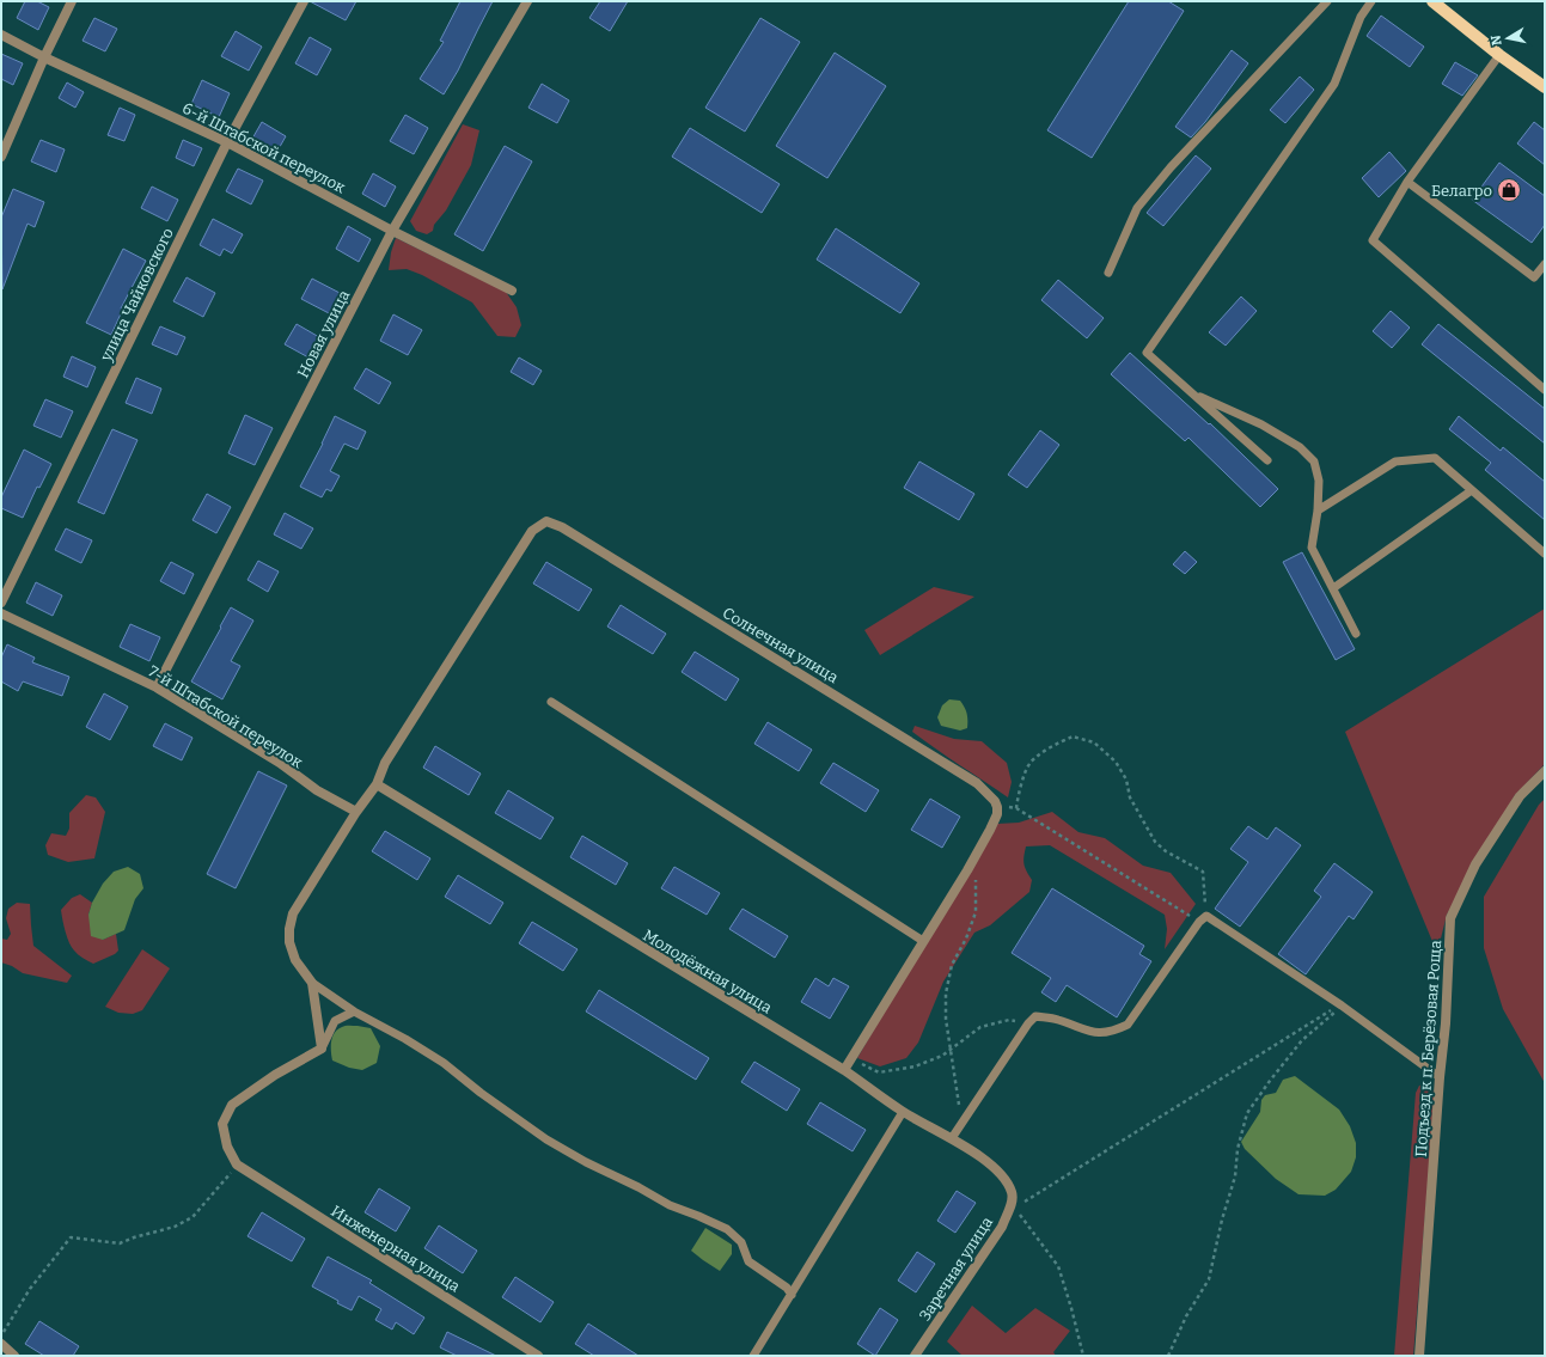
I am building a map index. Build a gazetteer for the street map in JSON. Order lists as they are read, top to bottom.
{
  "streets": {
    "street": [
      "6-й Штабской переулок",
      "улица Чайковского",
      "Новая улица",
      "Солнечная улица",
      "7-й Штабской переулок",
      "Молодёжная улица",
      "Подъезд к п. Берёзовая Роща",
      "Инженерная улица",
      "Заречная улица"
    ]
  },
  "crossings": [
    ["6-й Штабской переулок", "улица Чайковского"],
    ["6-й Штабской переулок", "Новая улица"],
    ["Новая улица", "7-й Штабской переулок"],
    ["Солнечная улица", "Молодёжная улица"],
    ["Молодёжная улица", "Заречная улица"]
  ],
  "places": {
    "shop": ["Белагро"]
  },
  "north": "left"
}
